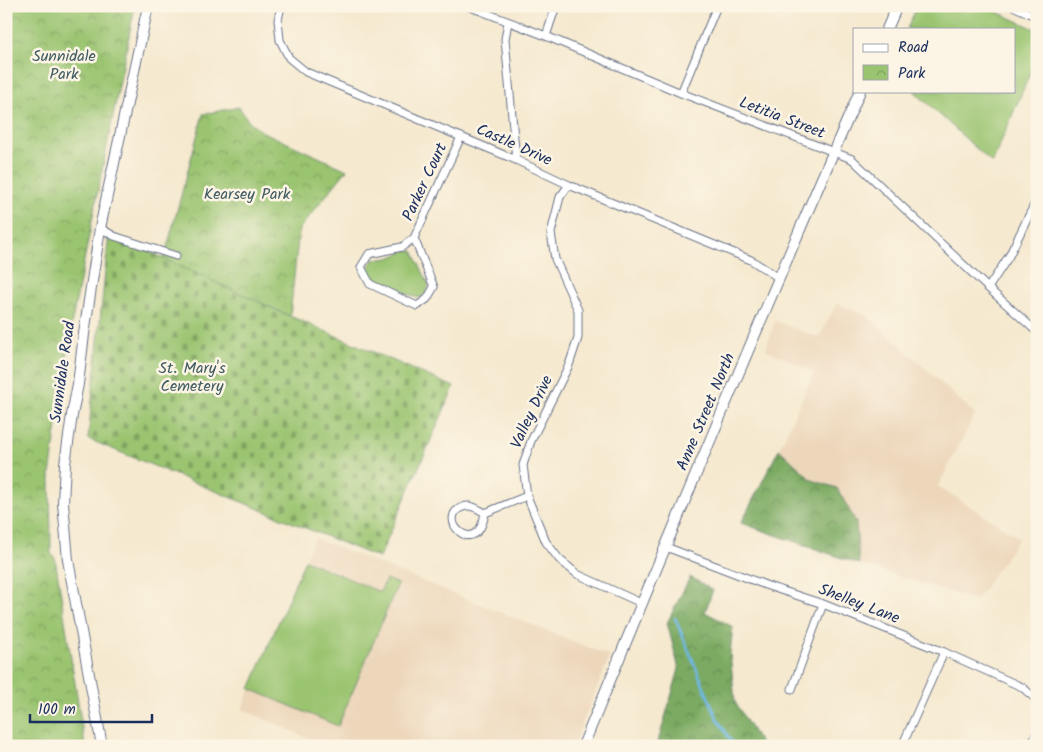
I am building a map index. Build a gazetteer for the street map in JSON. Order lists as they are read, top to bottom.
{
  "streets": {
    "main road": ["Sunnidale Road", "Anne Street North"],
    "street": [
      "Letitia Street",
      "Castle Drive",
      "Parker Court",
      "Valley Drive",
      "Shelley Lane"
    ]
  },
  "crossings": [
    ["Letitia Street", "Anne Street North"],
    ["Castle Drive", "Parker Court"],
    ["Castle Drive", "Valley Drive"],
    ["Castle Drive", "Anne Street North"],
    ["Valley Drive", "Anne Street North"],
    ["Anne Street North", "Shelley Lane"]
  ],
  "parks": ["Sunnidale Park", "Kearsey Park", "St. Mary's Cemetery"],
  "legend": ["Road", "Park"],
  "scale_bar": "100 m"
}
